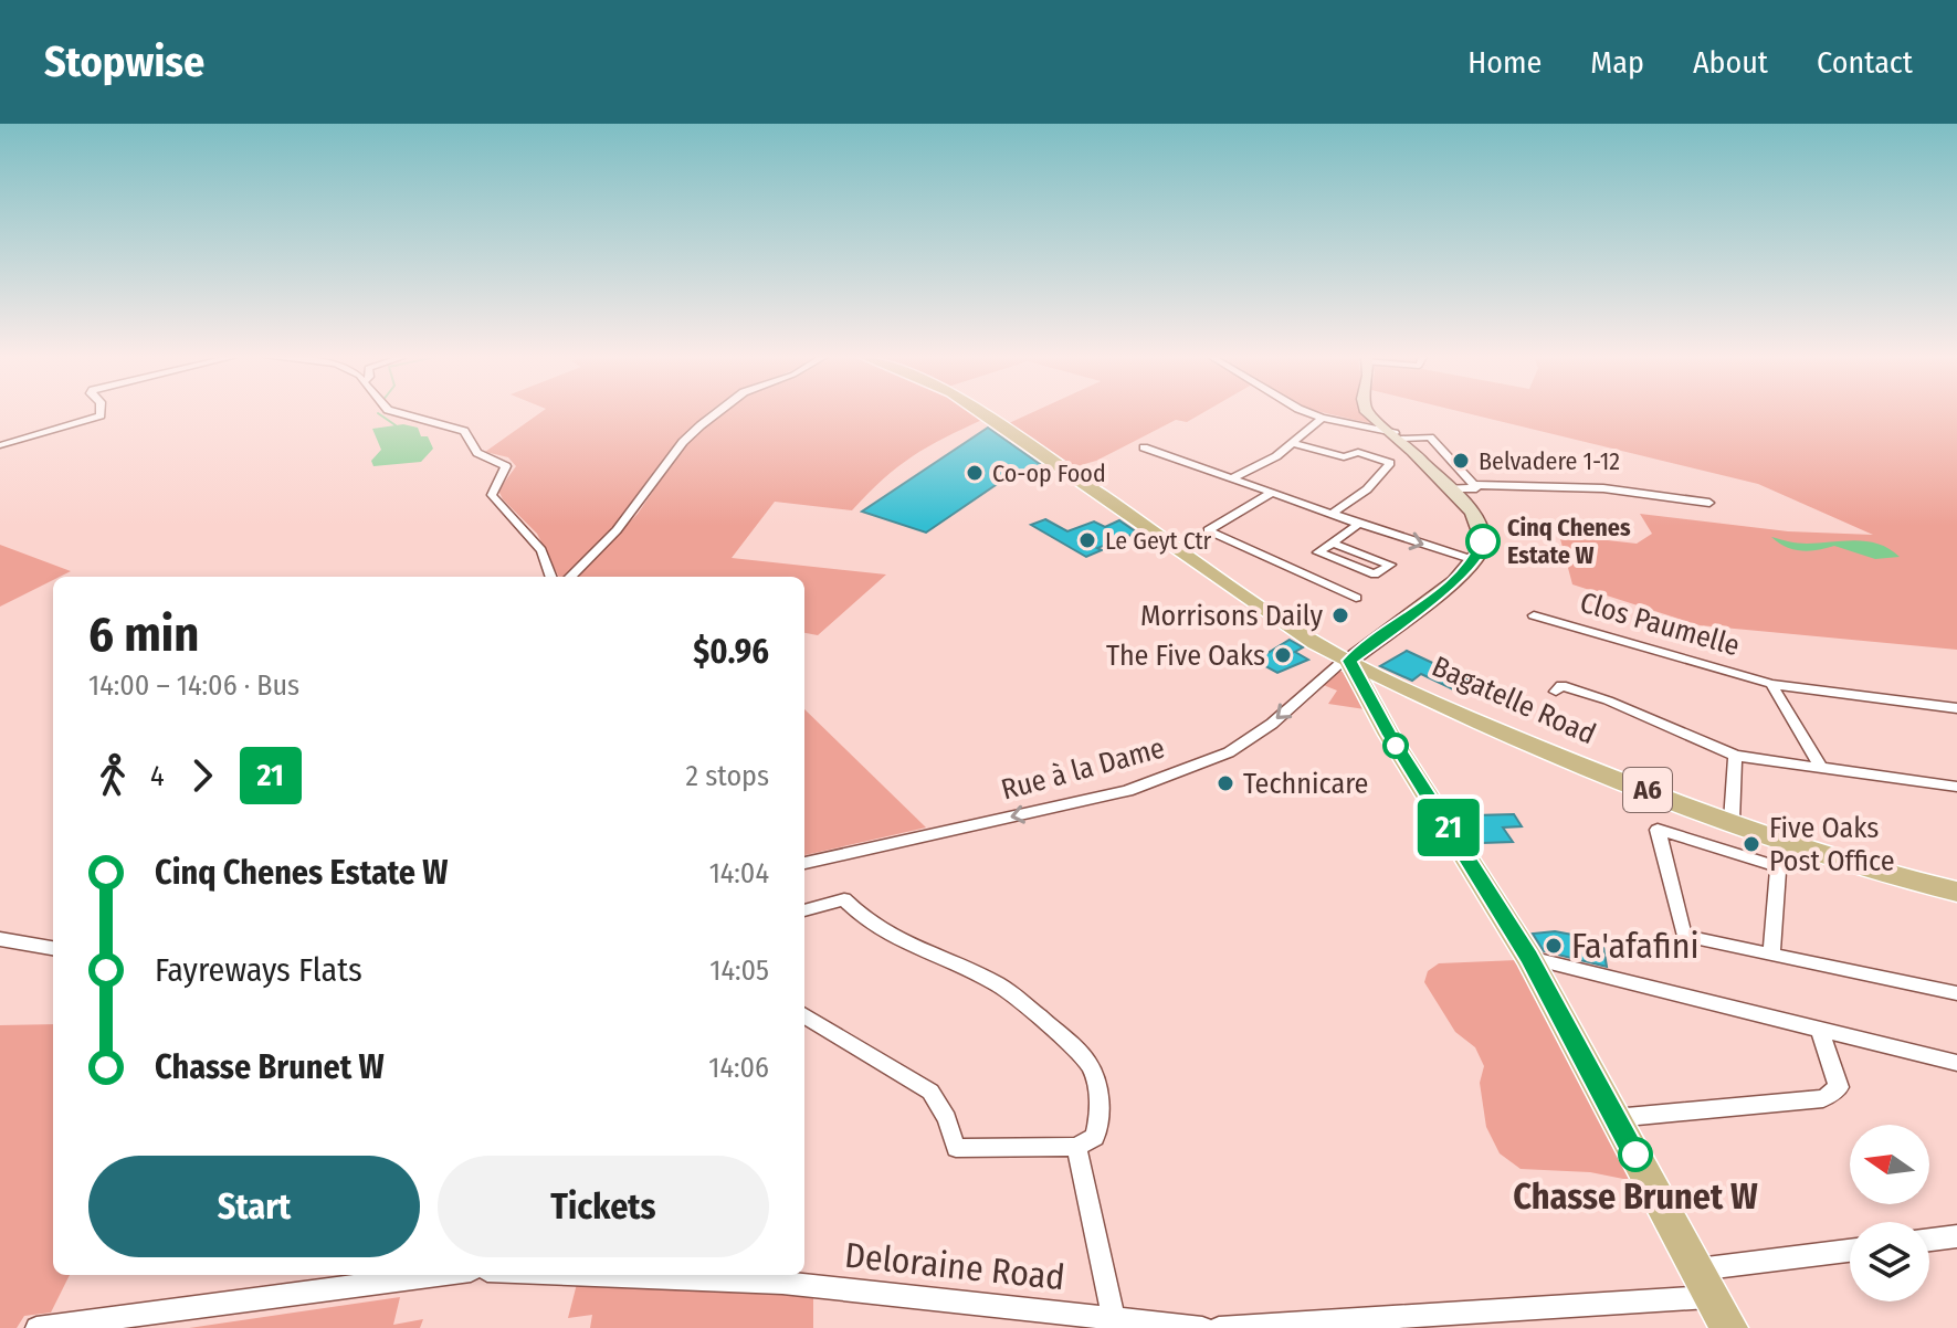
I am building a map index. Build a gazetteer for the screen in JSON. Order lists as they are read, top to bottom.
{
  "streets": {
    "main road": ["Bagatelle Road", "A6"],
    "street": ["Clos Paumelle", "Rue à la Dame", "Deloraine Road"]
  },
  "crossings": [
    ["Bagatelle Road", "Rue à la Dame"],
    ["Bagatelle Road", "A6"],
    ["Rue à la Dame", "A6"]
  ],
  "one_way": ["Rue à la Dame"],
  "places": [
    "Belvadere 1-12",
    "Co-op Food",
    "Le Geyt Ctr",
    "Cinq Chenes Estate W",
    "Morrisons Daily",
    "The Five Oaks",
    "Technicare",
    "Five Oaks Post Office",
    "Fa'afafini",
    "Chasse Brunet W"
  ],
  "lines": ["bus line 21"],
  "north": "left",
  "page": {
    "header": "Stopwise",
    "nav": [
      "Home",
      "Map",
      "About",
      "Contact"
    ],
    "on_map": "21",
    "heading": ["6 min", "14:00 – 14:06 · Bus", "$0.96"],
    "legs": ["4", "21", "2 stops"],
    "list": [
      {
        "name": "Cinq Chenes Estate W",
        "value": "14:04"
      },
      {
        "name": "Fayreways Flats",
        "value": "14:05"
      },
      {
        "name": "Chasse Brunet W",
        "value": "14:06"
      }
    ],
    "buttons": ["Start", "Tickets"]
  }
}
